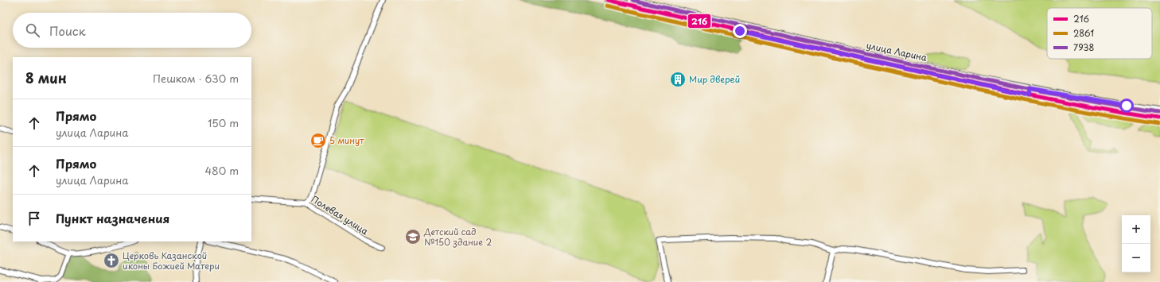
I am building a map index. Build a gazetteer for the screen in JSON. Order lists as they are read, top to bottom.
{
  "streets": {
    "main road": ["улица Ларина"],
    "street": ["Полевая улица"]
  },
  "places": {
    "building": ["Мир дверей"],
    "cafe": ["5 минут"],
    "school or university": ["Детский сад №150 здание 2"],
    "church": ["Церковь Казанской иконы Божией Матери"]
  },
  "lines": ["transit line 216", "transit line 7938", "transit line 2861"],
  "legend": ["216", "2861", "7938"],
  "page": {
    "search": "Поиск",
    "heading": ["8 мин", "Пешком · 630 m"],
    "list": [
      ["Прямо", "улица Ларина", "150 m"],
      ["Прямо", "улица Ларина", "480 m"],
      "Пункт назначения"
    ],
    "map_buttons": ["+", "−"]
  }
}
